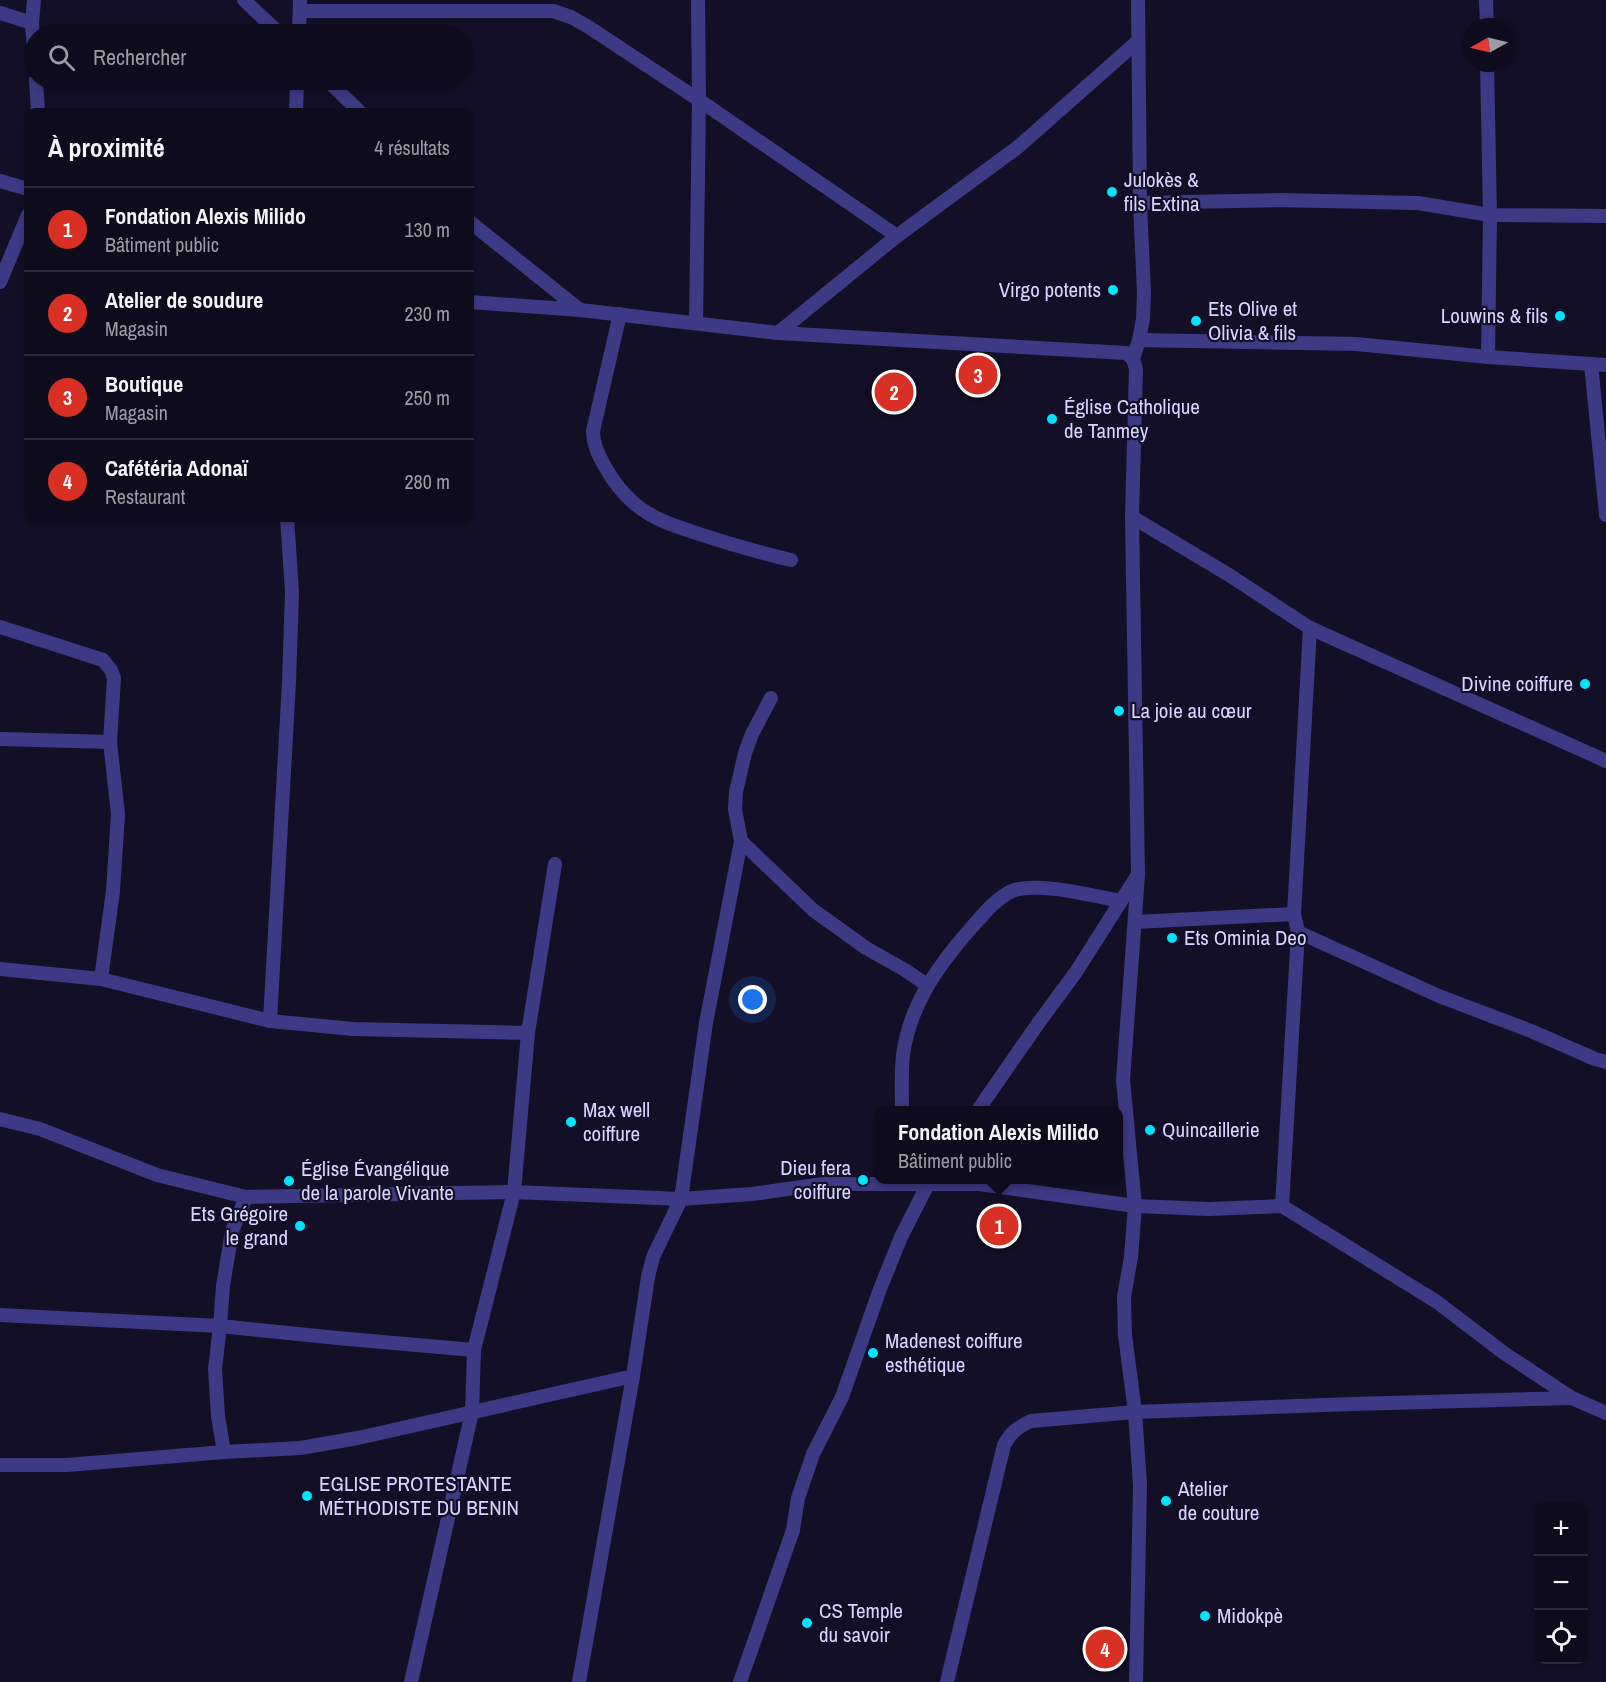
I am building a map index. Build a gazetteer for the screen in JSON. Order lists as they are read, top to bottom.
{
  "places": [
    "Julokès & fils Extina",
    "Virgo potents",
    "Louwins & fils",
    "Ets Olive et Olivia & fils",
    "Église Catholique de Tanmey",
    "Divine coiffure",
    "La joie au cœur",
    "Ets Ominia Deo",
    "Max well coiffure",
    "Quincaillerie",
    "Dieu fera coiffure",
    "Église Évangélique de la parole Vivante",
    "Ets Grégoire le grand",
    "Madenest coiffure esthétique",
    "EGLISE PROTESTANTE MÉTHODISTE DU BENIN",
    "Atelier de couture",
    "Midokpè",
    "CS Temple du savoir"
  ],
  "north": "left",
  "page": {
    "search": "Rechercher",
    "heading": ["À proximité", "4 résultats"],
    "list": [
      {
        "mark": "1",
        "name": "Fondation Alexis Milido",
        "note": "Bâtiment public",
        "value": "130 m"
      },
      {
        "mark": "2",
        "name": "Atelier de soudure",
        "note": "Magasin",
        "value": "230 m"
      },
      {
        "mark": "3",
        "name": "Boutique",
        "note": "Magasin",
        "value": "250 m"
      },
      {
        "mark": "4",
        "name": "Cafétéria Adonaï",
        "note": "Restaurant",
        "value": "280 m"
      }
    ],
    "pins": [
      "3",
      "2",
      "1",
      "4"
    ],
    "popup": ["Fondation Alexis Milido", "Bâtiment public"],
    "map_buttons": ["+", "−"]
  }
}
